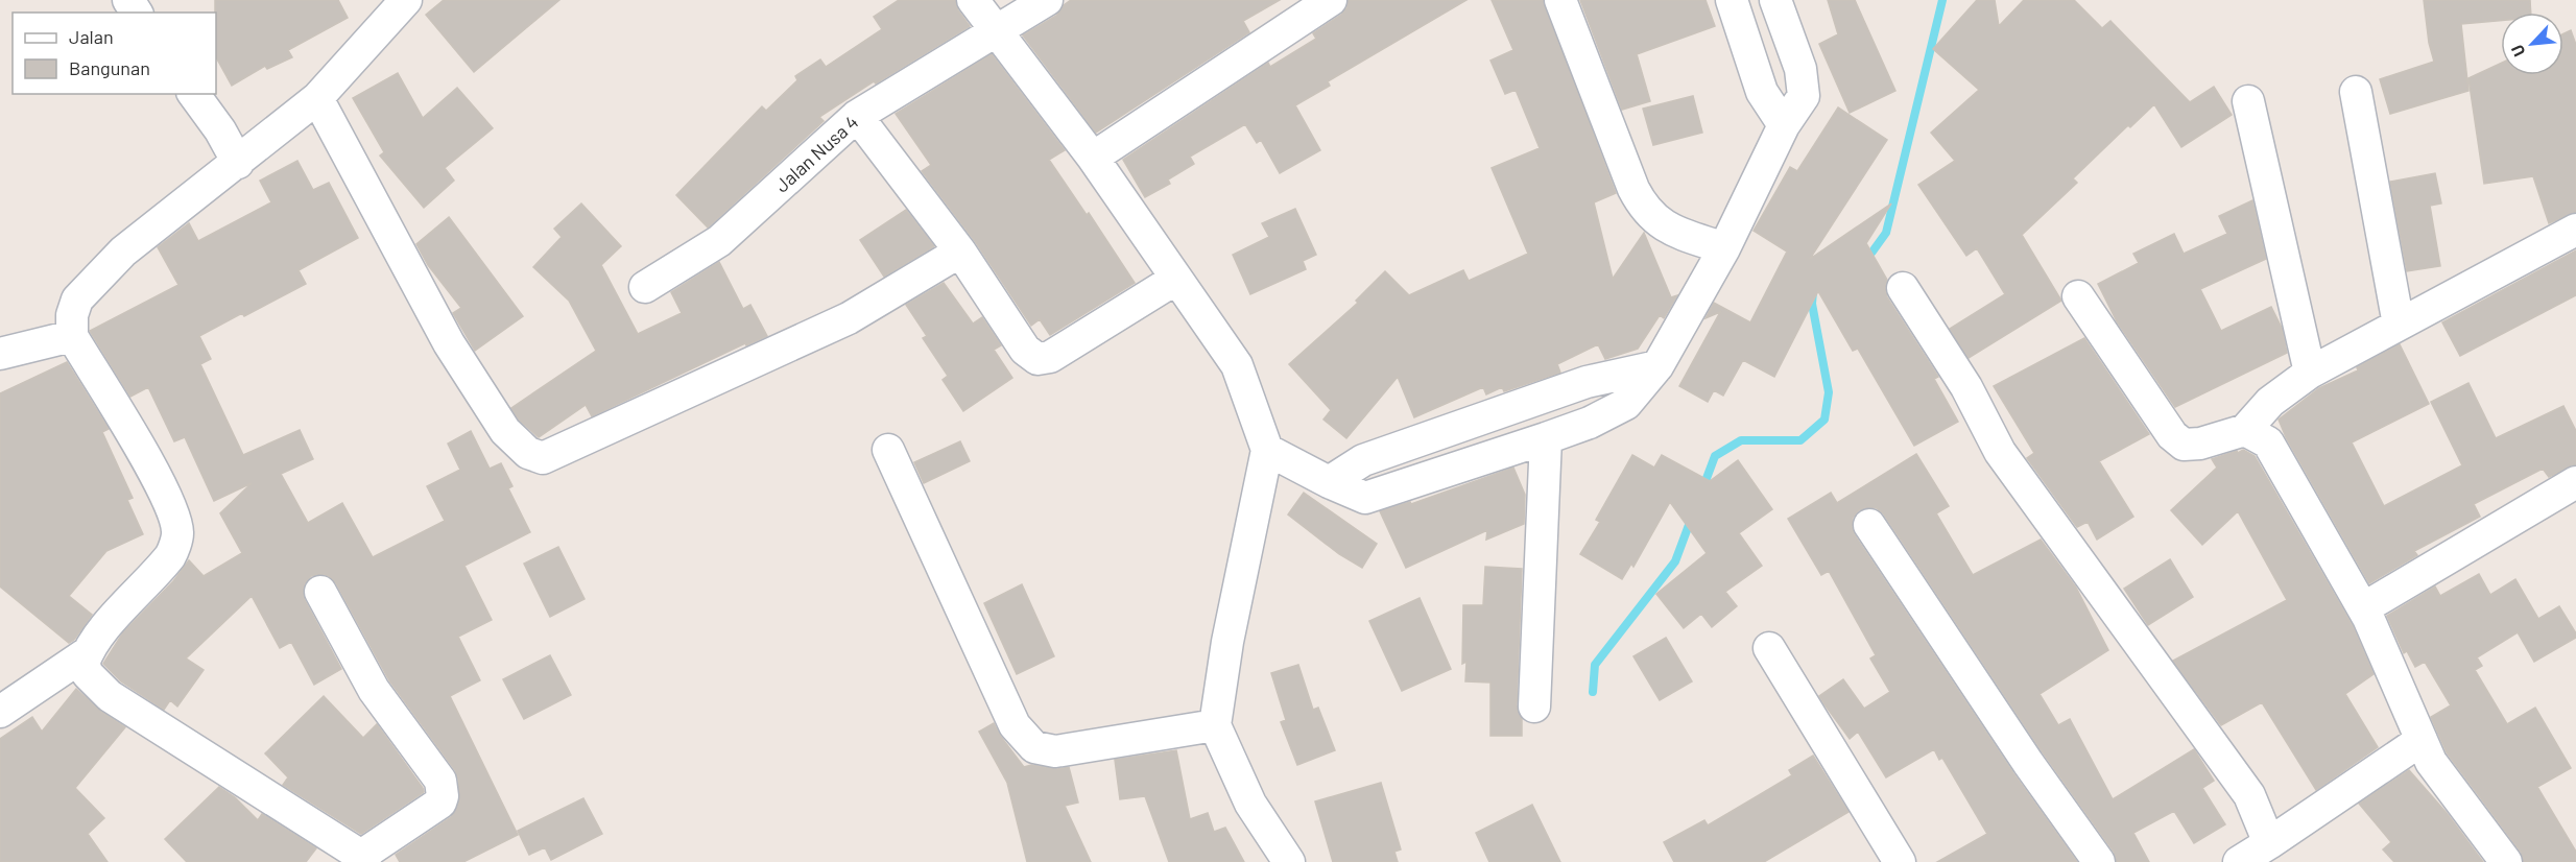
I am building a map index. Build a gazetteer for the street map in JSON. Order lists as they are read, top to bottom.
{
  "streets": {
    "street": ["Jalan Nusa 4"]
  },
  "legend": ["Jalan", "Bangunan"],
  "north": "bottom left"
}
